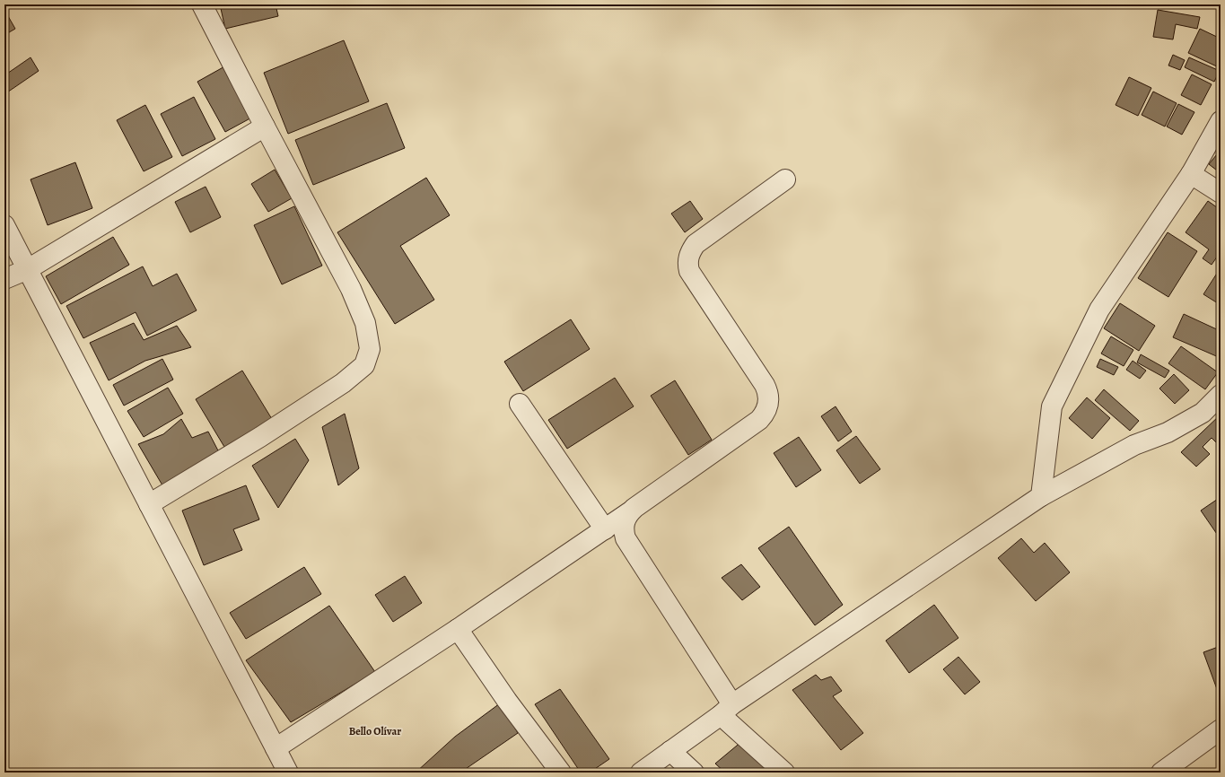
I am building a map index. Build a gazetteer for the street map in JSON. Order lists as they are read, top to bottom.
{
  "districts": ["Bello Olívar"]
}
